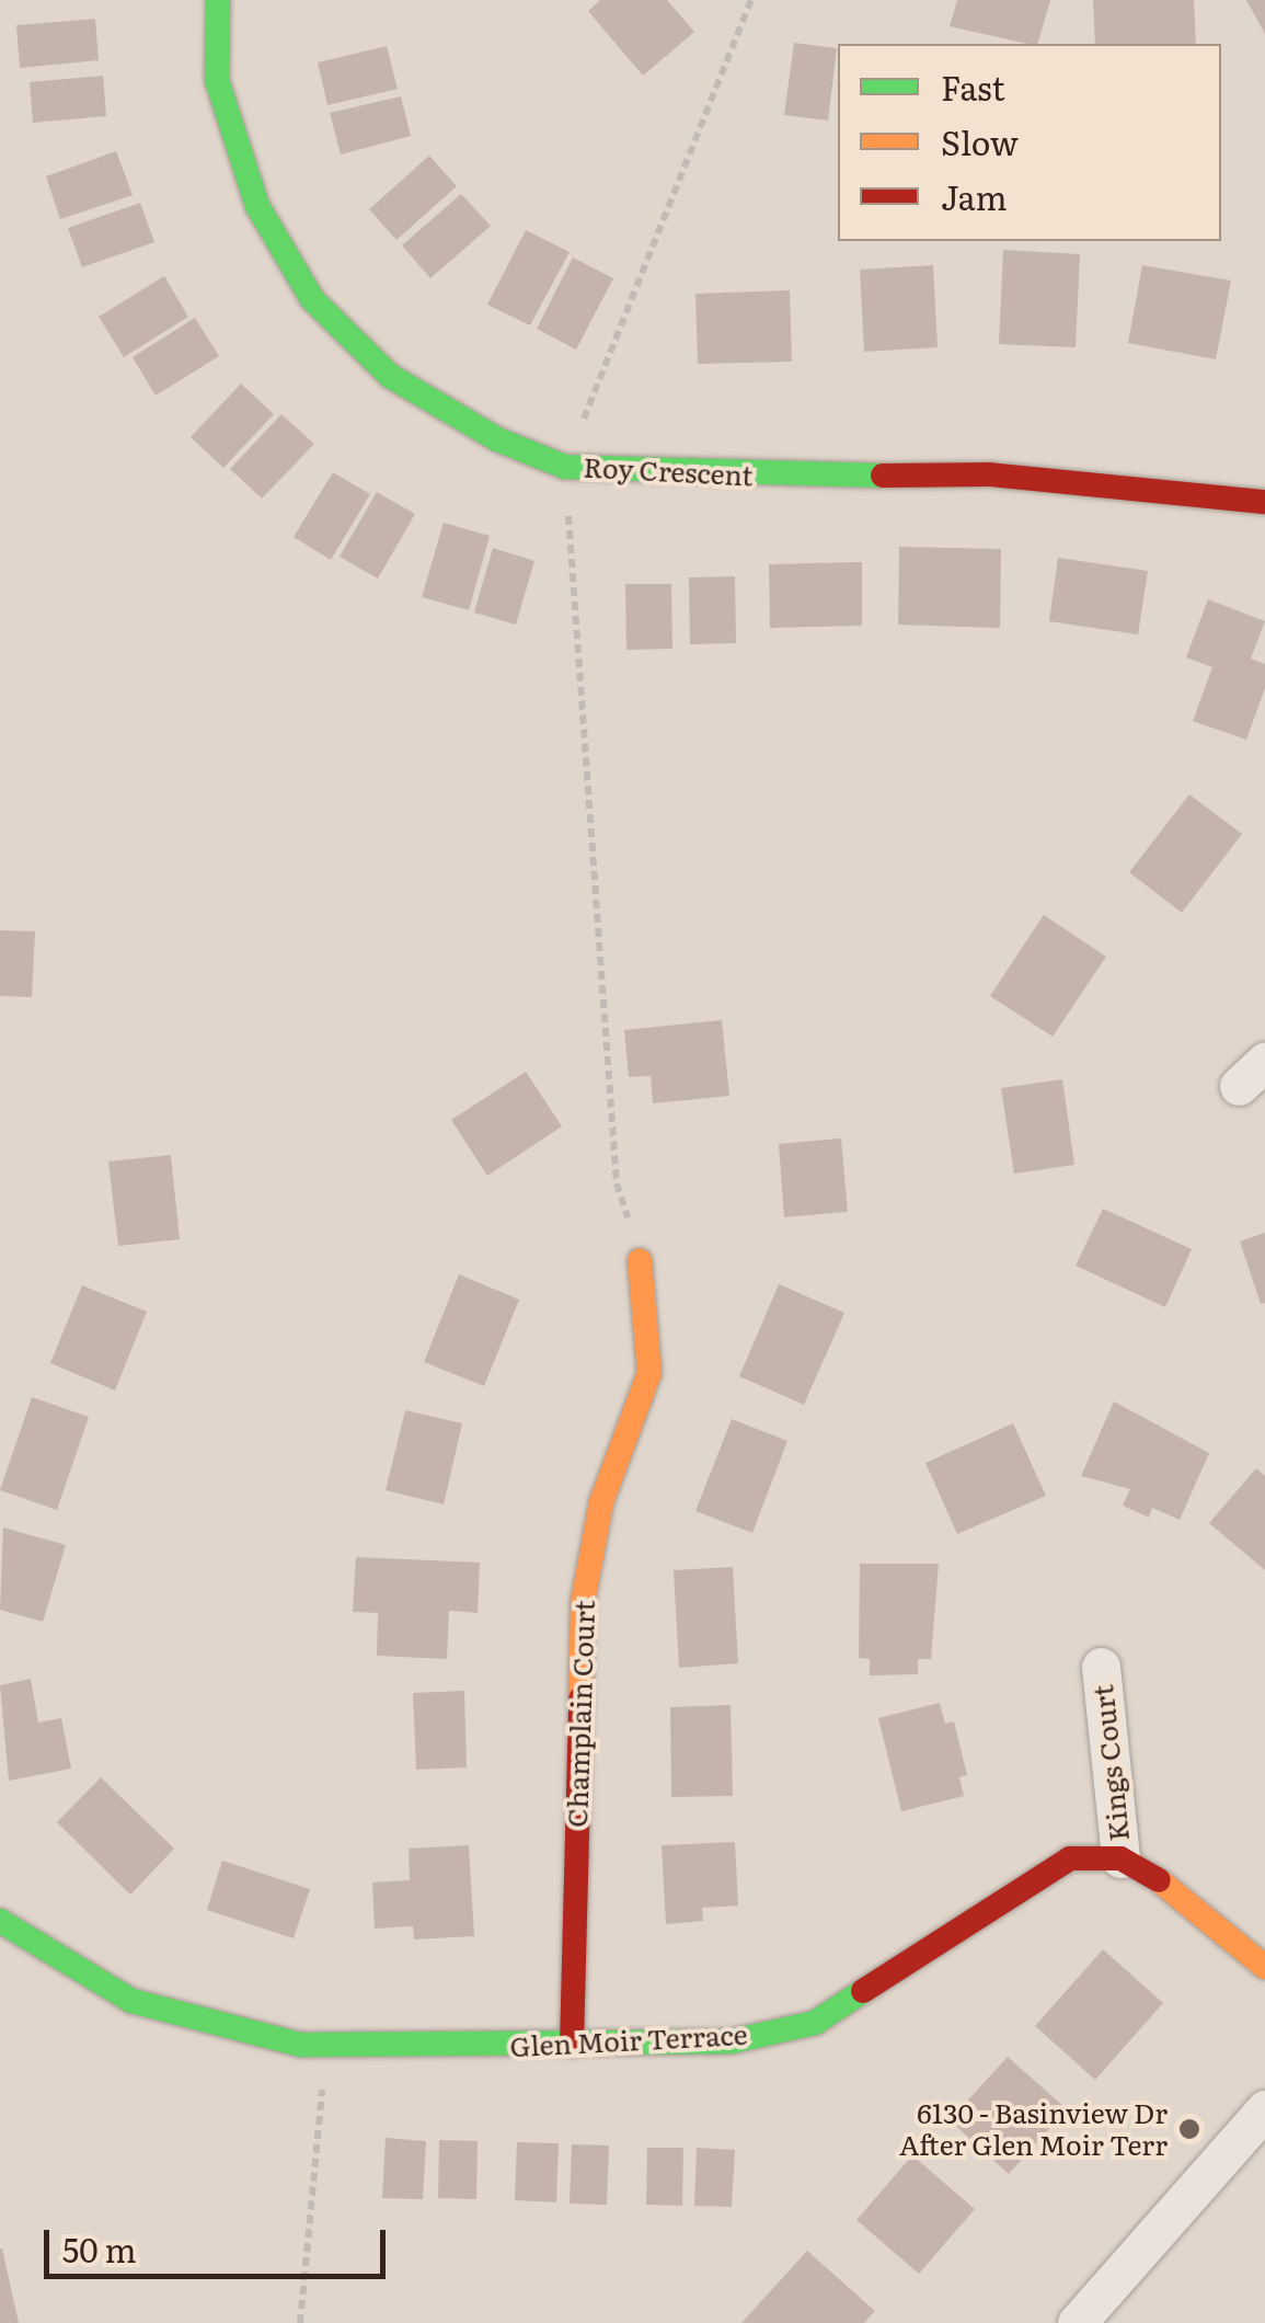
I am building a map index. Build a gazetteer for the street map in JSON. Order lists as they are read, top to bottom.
{
  "streets": {
    "street": [
      "Roy Crescent",
      "Champlain Court",
      "Kings Court",
      "Glen Moir Terrace"
    ]
  },
  "crossings": [
    ["Champlain Court", "Glen Moir Terrace"],
    ["Kings Court", "Glen Moir Terrace"]
  ],
  "places": ["6130 - Basinview Dr After Glen Moir Terr"],
  "legend": ["Fast", "Slow", "Jam"],
  "scale_bar": "50 m"
}
